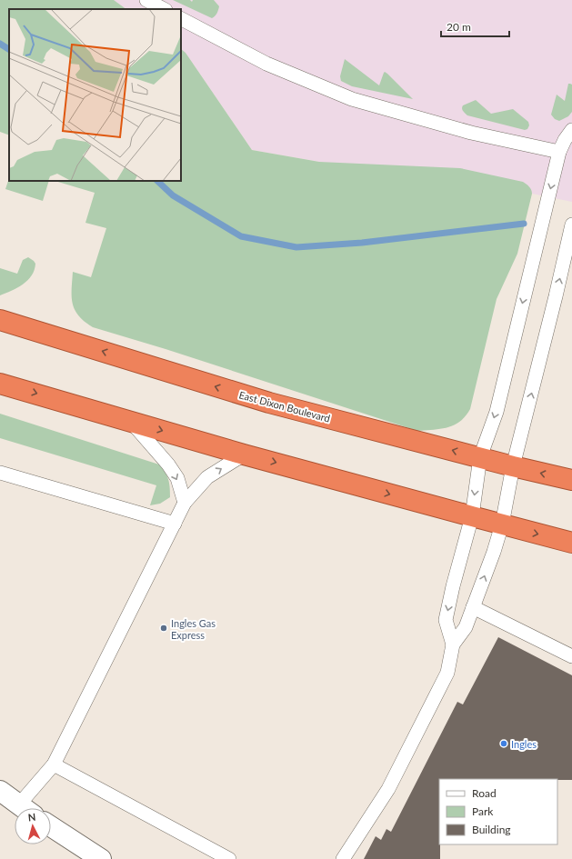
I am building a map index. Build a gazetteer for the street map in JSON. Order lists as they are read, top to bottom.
{
  "streets": {
    "highway": ["East Dixon Boulevard"]
  },
  "places": ["Ingles Gas Express", "Ingles"],
  "legend": ["Road", "Park", "Building"],
  "scale_bar": "20 m",
  "north": "top"
}
